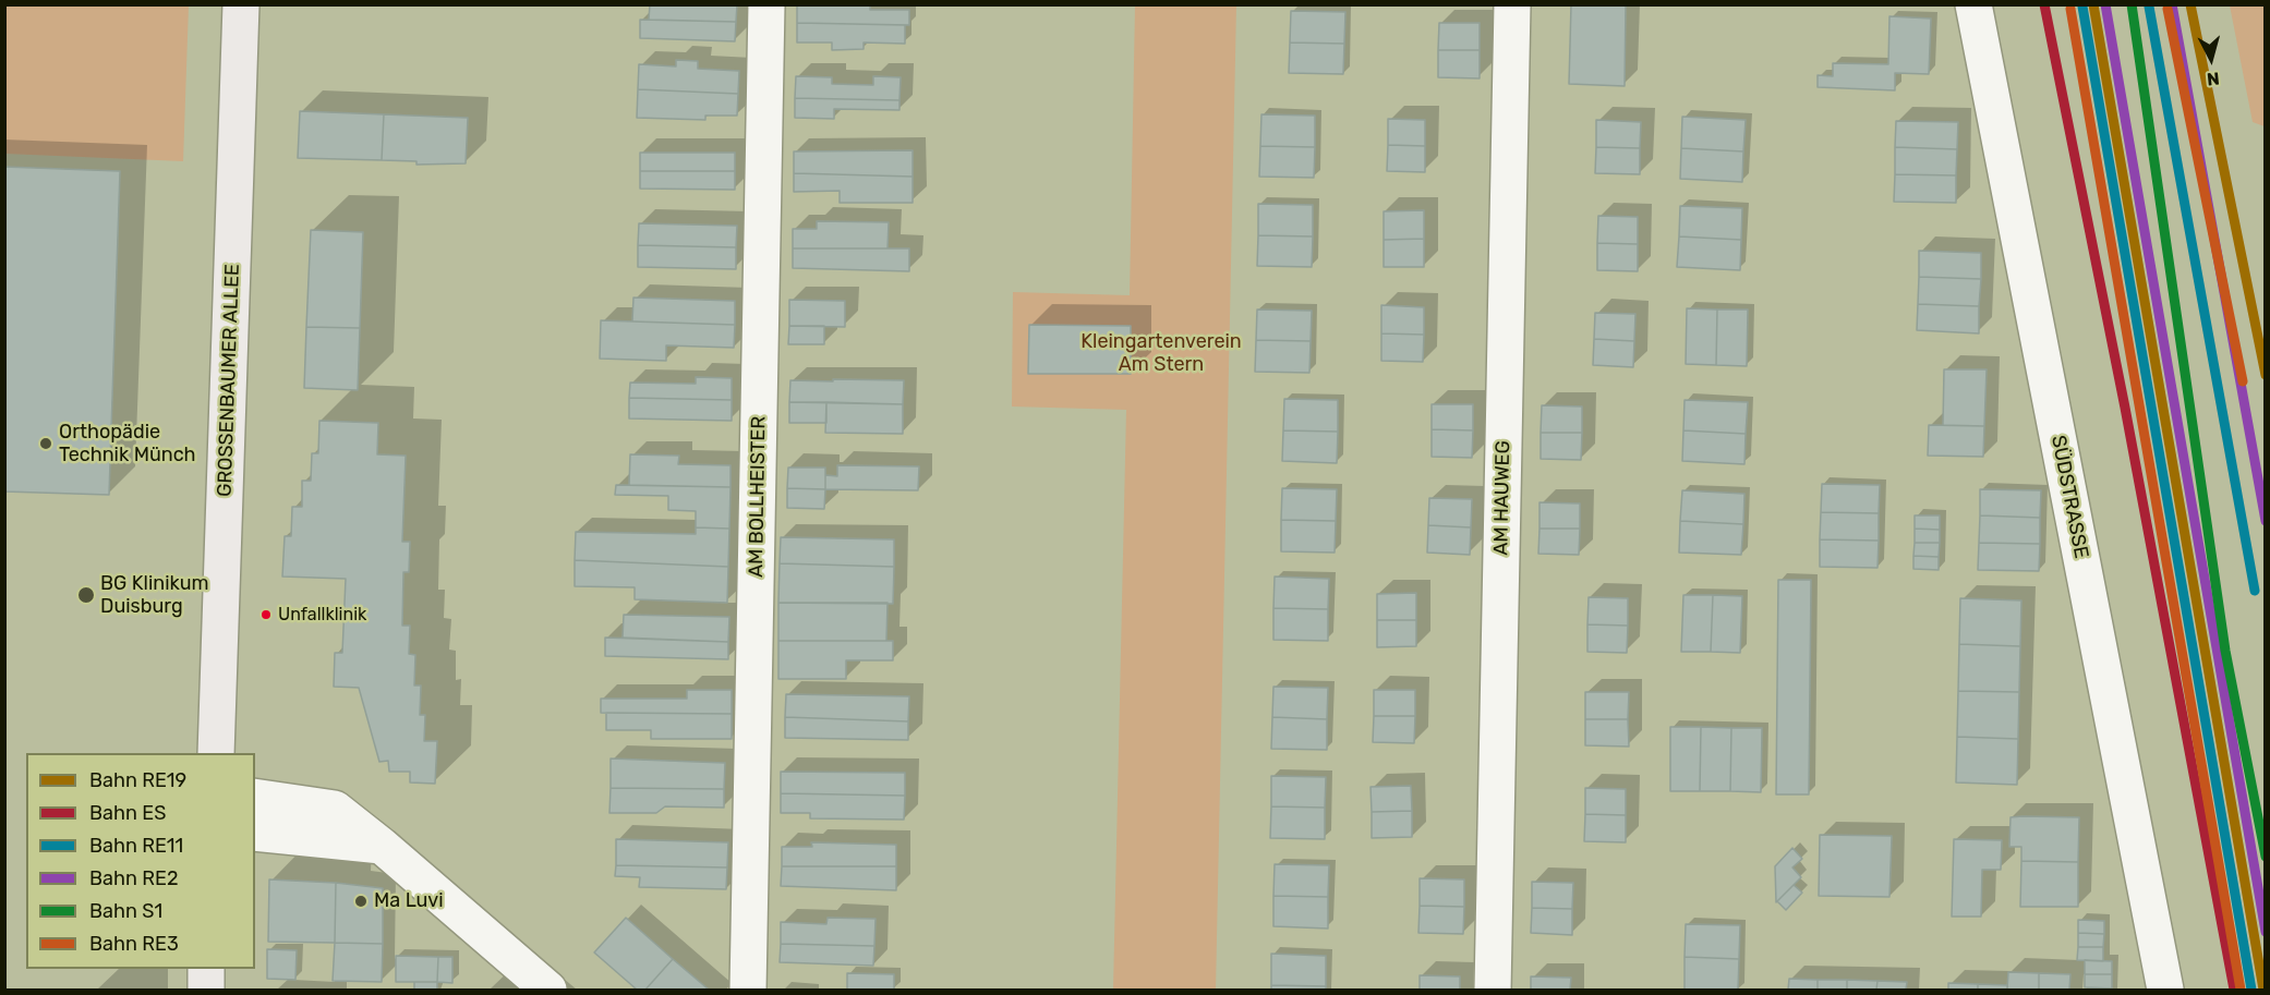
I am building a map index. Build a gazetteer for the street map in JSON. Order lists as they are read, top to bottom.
{
  "streets": {
    "main road": ["GROSSENBAUMER ALLEE"],
    "street": ["AM BOLLHEISTER", "SÜDSTRASSE", "AM HAUWEG"]
  },
  "parks": ["Kleingartenverein Am Stern"],
  "places": [
    "Orthopädie Technik Münch",
    "BG Klinikum Duisburg",
    "Unfallklinik",
    "Ma Luvi"
  ],
  "lines": [
    "rail line RE19",
    "rail line ES",
    "rail line RE2",
    "rail line S1",
    "rail line RE11",
    "rail line RE3"
  ],
  "legend": [
    "Bahn RE19",
    "Bahn ES",
    "Bahn RE11",
    "Bahn RE2",
    "Bahn S1",
    "Bahn RE3"
  ],
  "north": "bottom"
}
